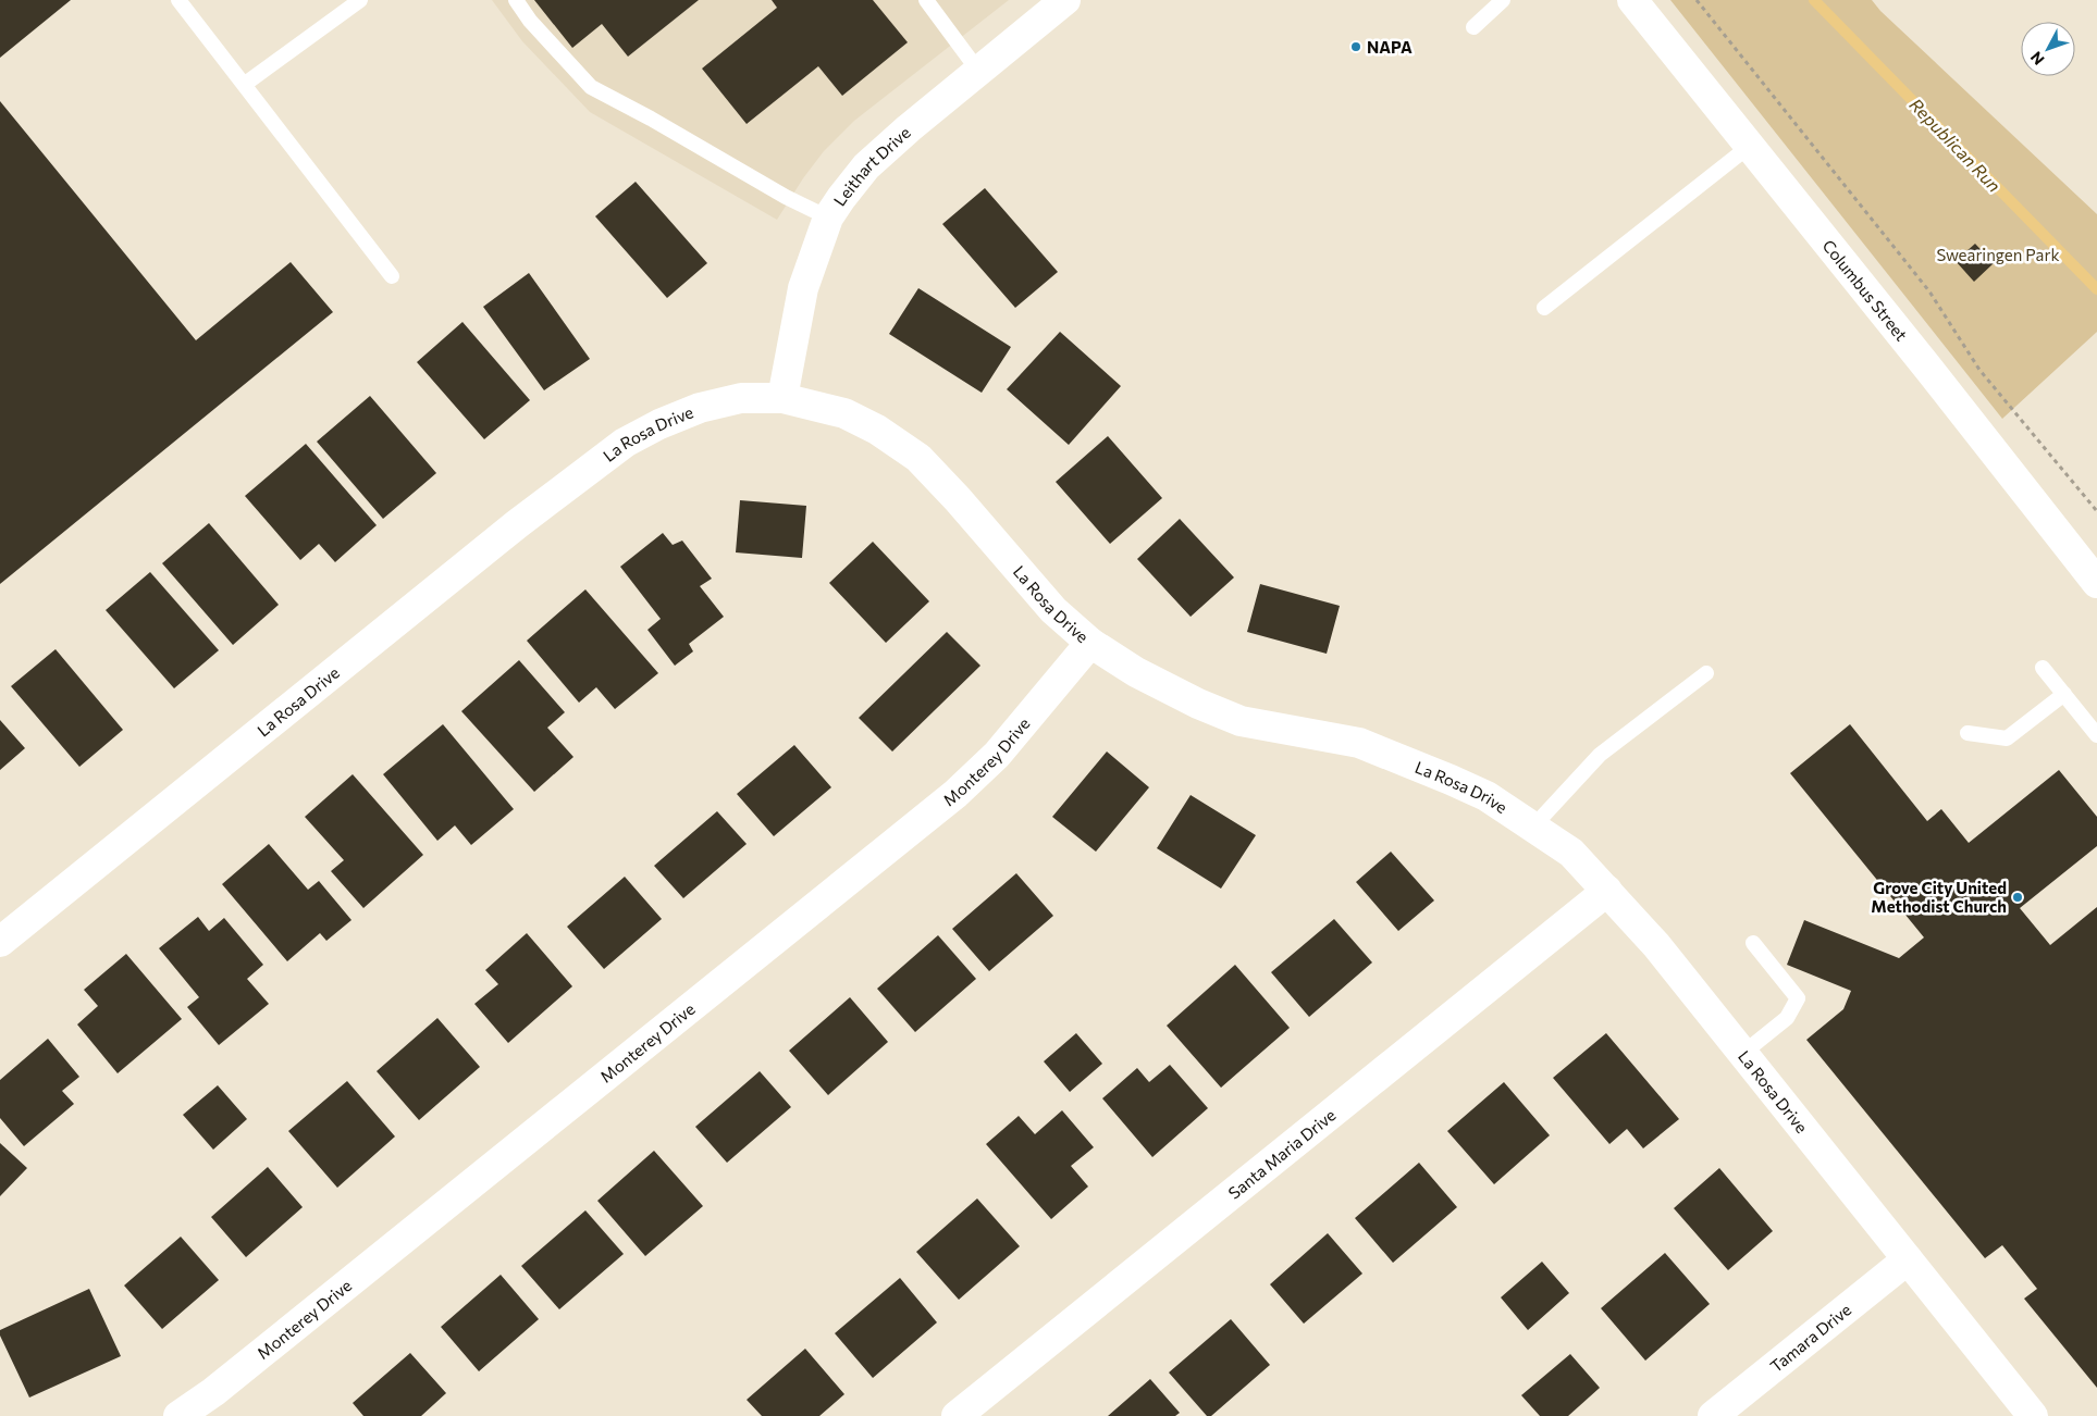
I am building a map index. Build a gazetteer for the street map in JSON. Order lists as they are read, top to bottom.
{
  "streets": {
    "street": [
      "Leithart Drive",
      "Columbus Street",
      "La Rosa Drive",
      "Monterey Drive",
      "Santa Maria Drive",
      "Tamara Drive"
    ]
  },
  "crossings": [
    ["Leithart Drive", "La Rosa Drive"],
    ["La Rosa Drive", "Monterey Drive"],
    ["La Rosa Drive", "Santa Maria Drive"],
    ["La Rosa Drive", "Tamara Drive"]
  ],
  "water": ["Republican Run"],
  "parks": ["Swearingen Park"],
  "places": ["NAPA", "Grove City United Methodist Church"],
  "north": "bottom left"
}
